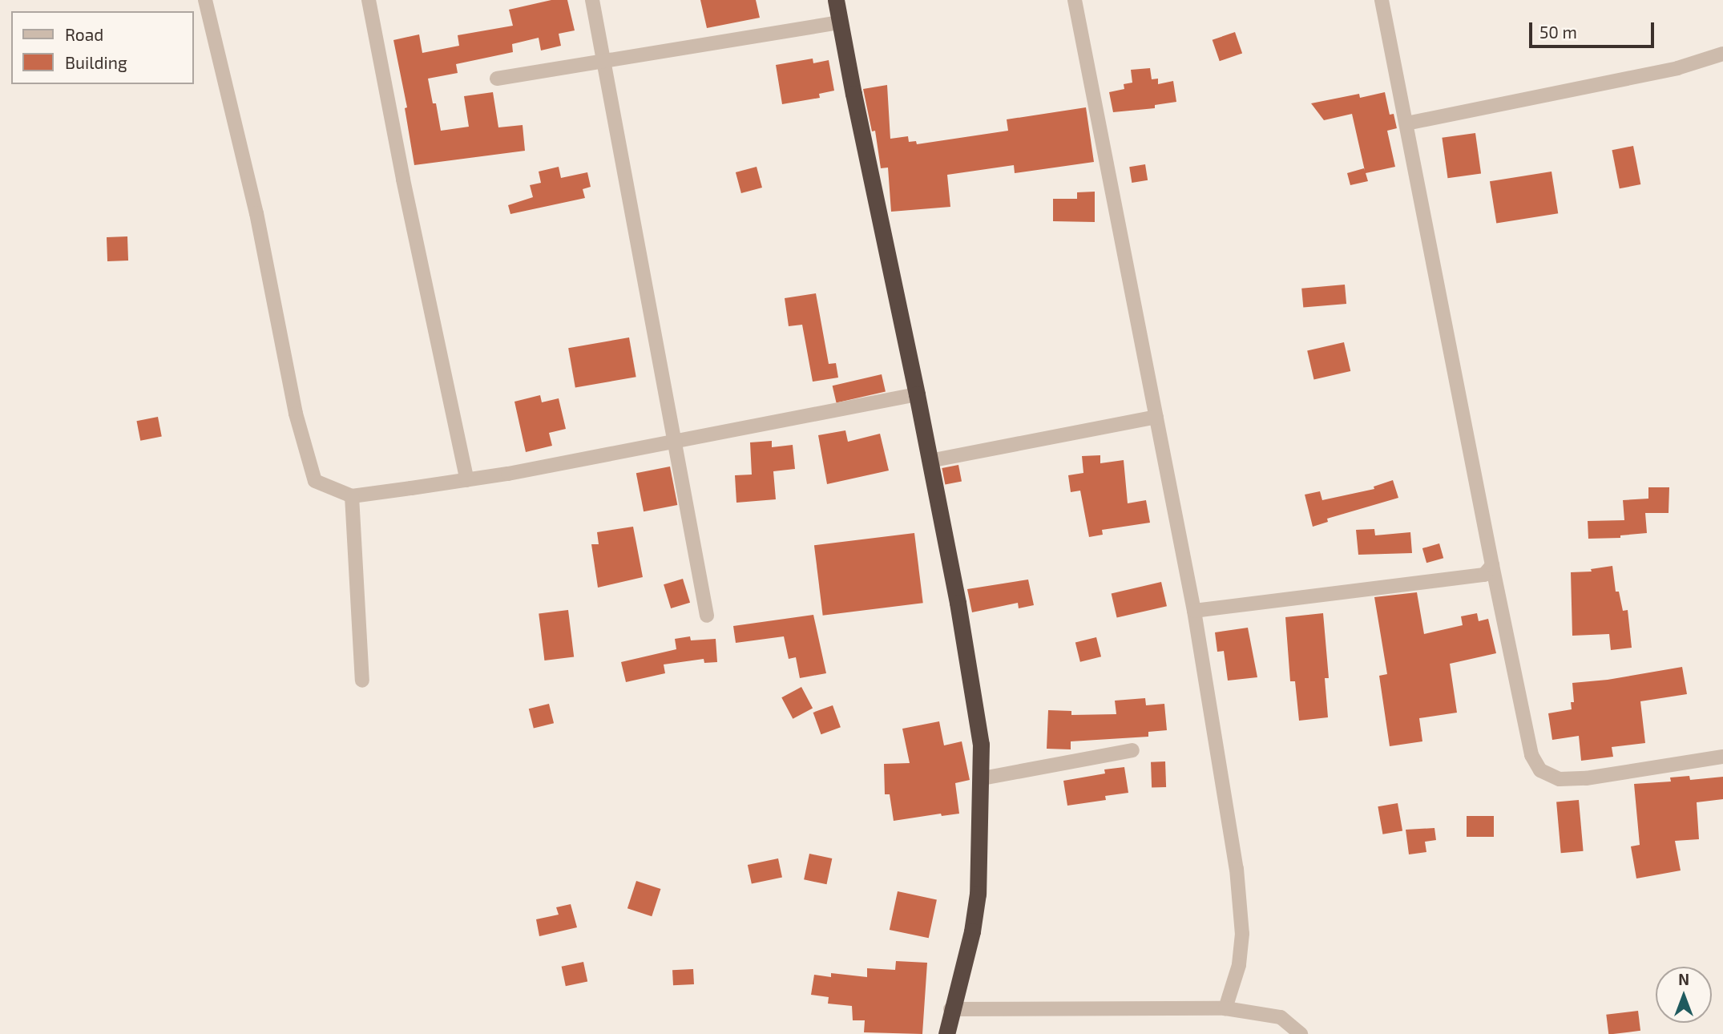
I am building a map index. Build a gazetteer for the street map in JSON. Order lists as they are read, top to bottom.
{
  "legend": ["Road", "Building"],
  "scale_bar": "50 m",
  "north": "top"
}
